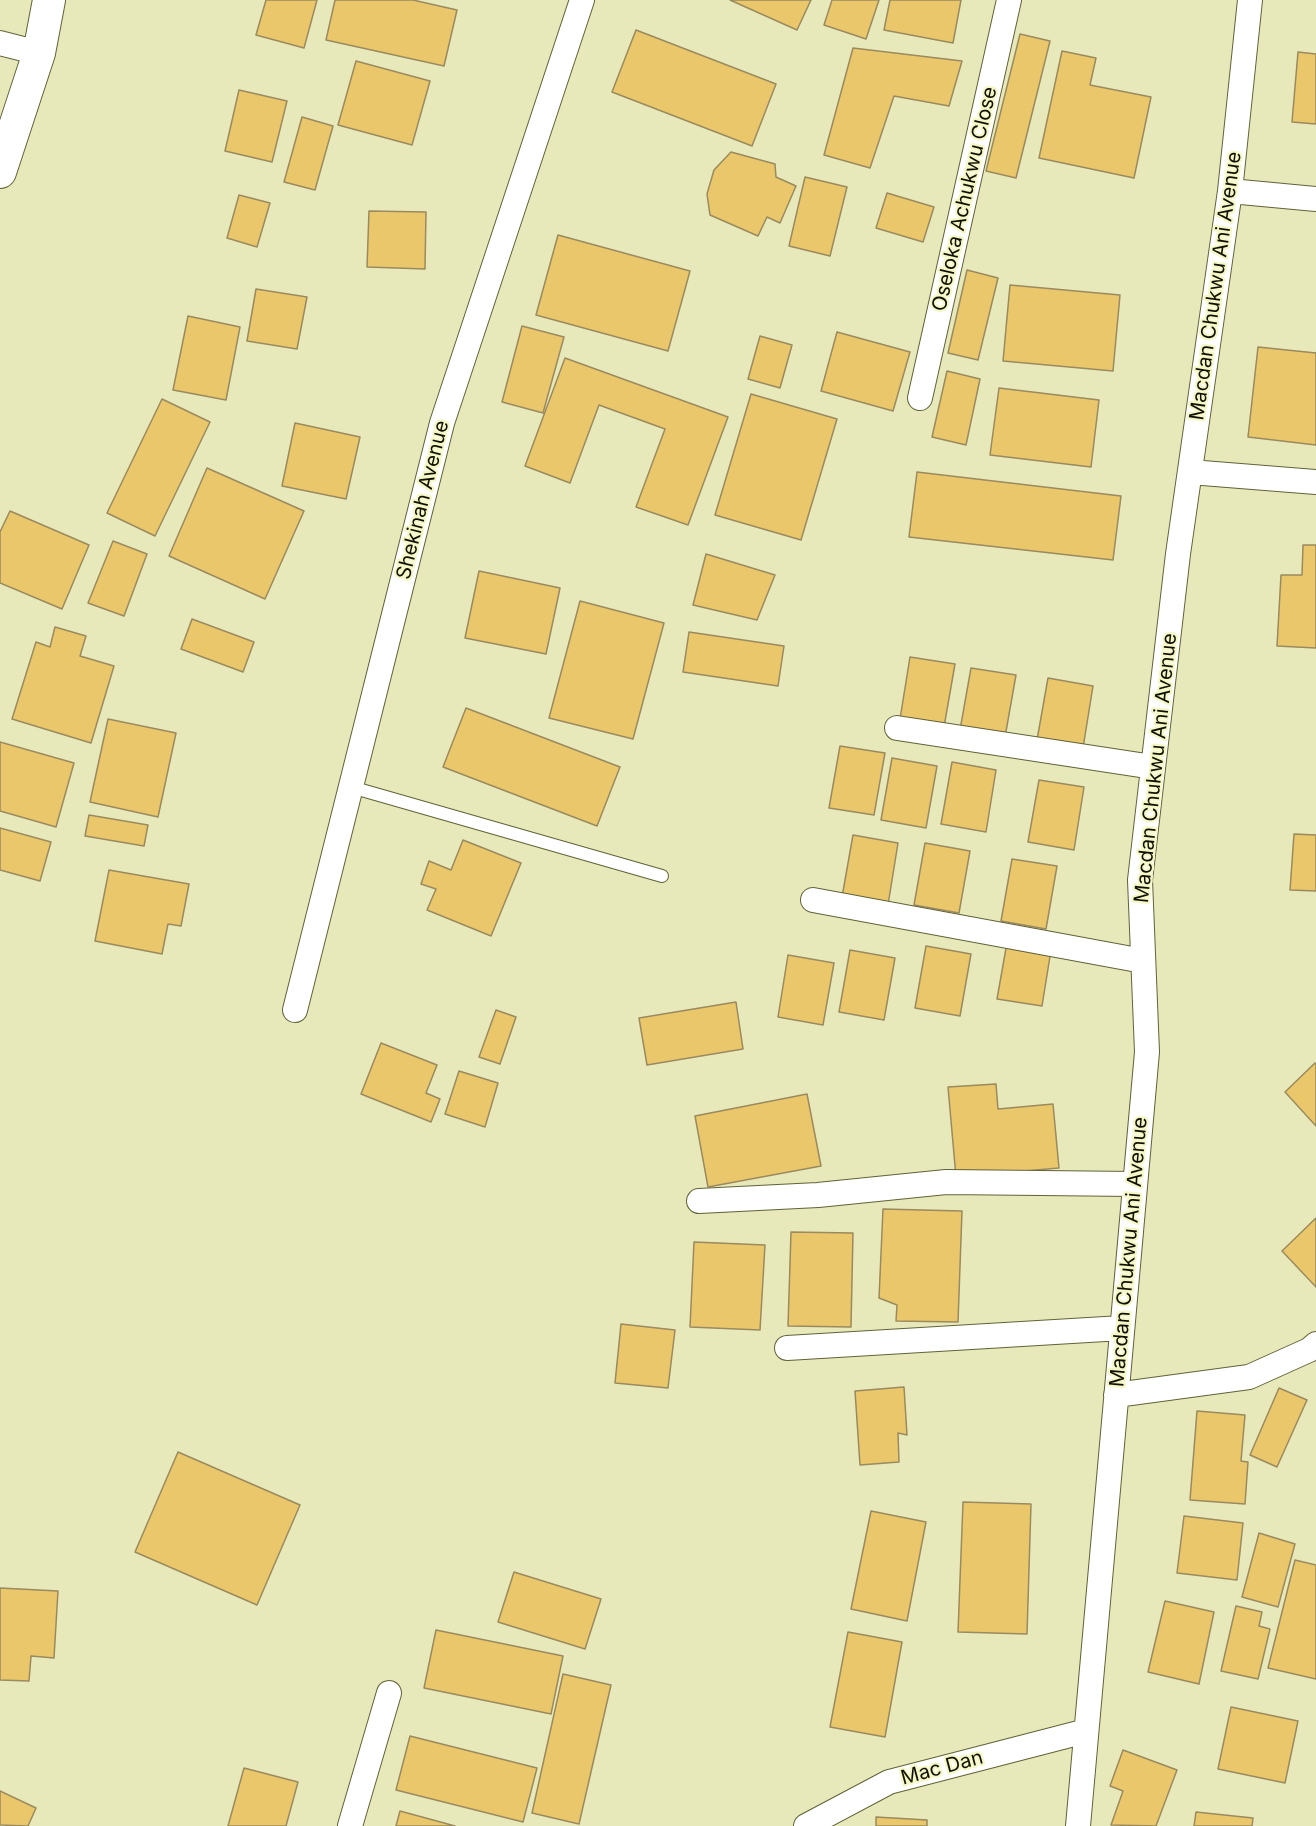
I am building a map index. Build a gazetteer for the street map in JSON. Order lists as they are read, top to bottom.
{
  "streets": {
    "street": [
      "Oseloka Achukwu Close",
      "Macdan Chukwu Ani Avenue",
      "Shekinah Avenue",
      "Mac Dan"
    ]
  },
  "crossings": [
    ["Macdan Chukwu Ani Avenue", "Mac Dan"]
  ]
}
